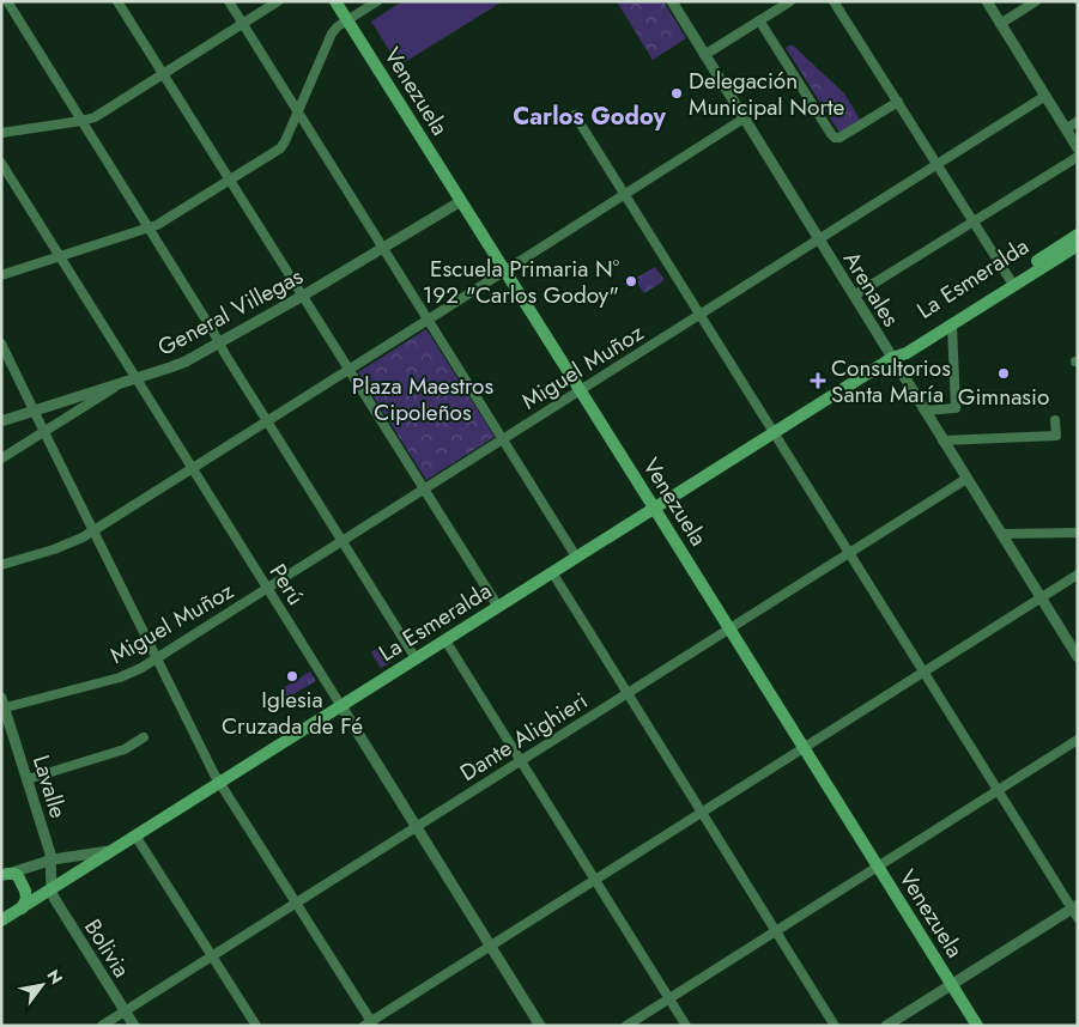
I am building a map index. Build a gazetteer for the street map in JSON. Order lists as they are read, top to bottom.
{
  "streets": {
    "main road": ["Venezuela", "La Esmeralda"],
    "street": [
      "Arenales",
      "General Villegas",
      "Miguel Muñoz",
      "Perú",
      "Dante Alighieri",
      "Lavalle",
      "Bolivia"
    ]
  },
  "crossings": [
    ["Venezuela", "La Esmeralda"],
    ["Venezuela", "General Villegas"],
    ["Venezuela", "Miguel Muñoz"],
    ["Venezuela", "Dante Alighieri"],
    ["La Esmeralda", "Arenales"],
    ["La Esmeralda", "Perú"],
    ["La Esmeralda", "Lavalle"],
    ["La Esmeralda", "Bolivia"],
    ["Arenales", "Miguel Muñoz"],
    ["Arenales", "Dante Alighieri"],
    ["General Villegas", "Perú"],
    ["Miguel Muñoz", "Perú"],
    ["Miguel Muñoz", "Lavalle"],
    ["Perú", "Dante Alighieri"],
    ["Dante Alighieri", "Bolivia"],
    ["Lavalle", "Bolivia"]
  ],
  "districts": ["Carlos Godoy"],
  "parks": ["Plaza Maestros Cipoleños"],
  "places": {
    "other": [
      "Delegación Municipal Norte",
      "Escuela Primaria N° 192 \"Carlos Godoy\"",
      "Gimnasio",
      "Iglesia Cruzada de Fé"
    ],
    "health": ["Consultorios Santa María"]
  },
  "north": "top right"
}
